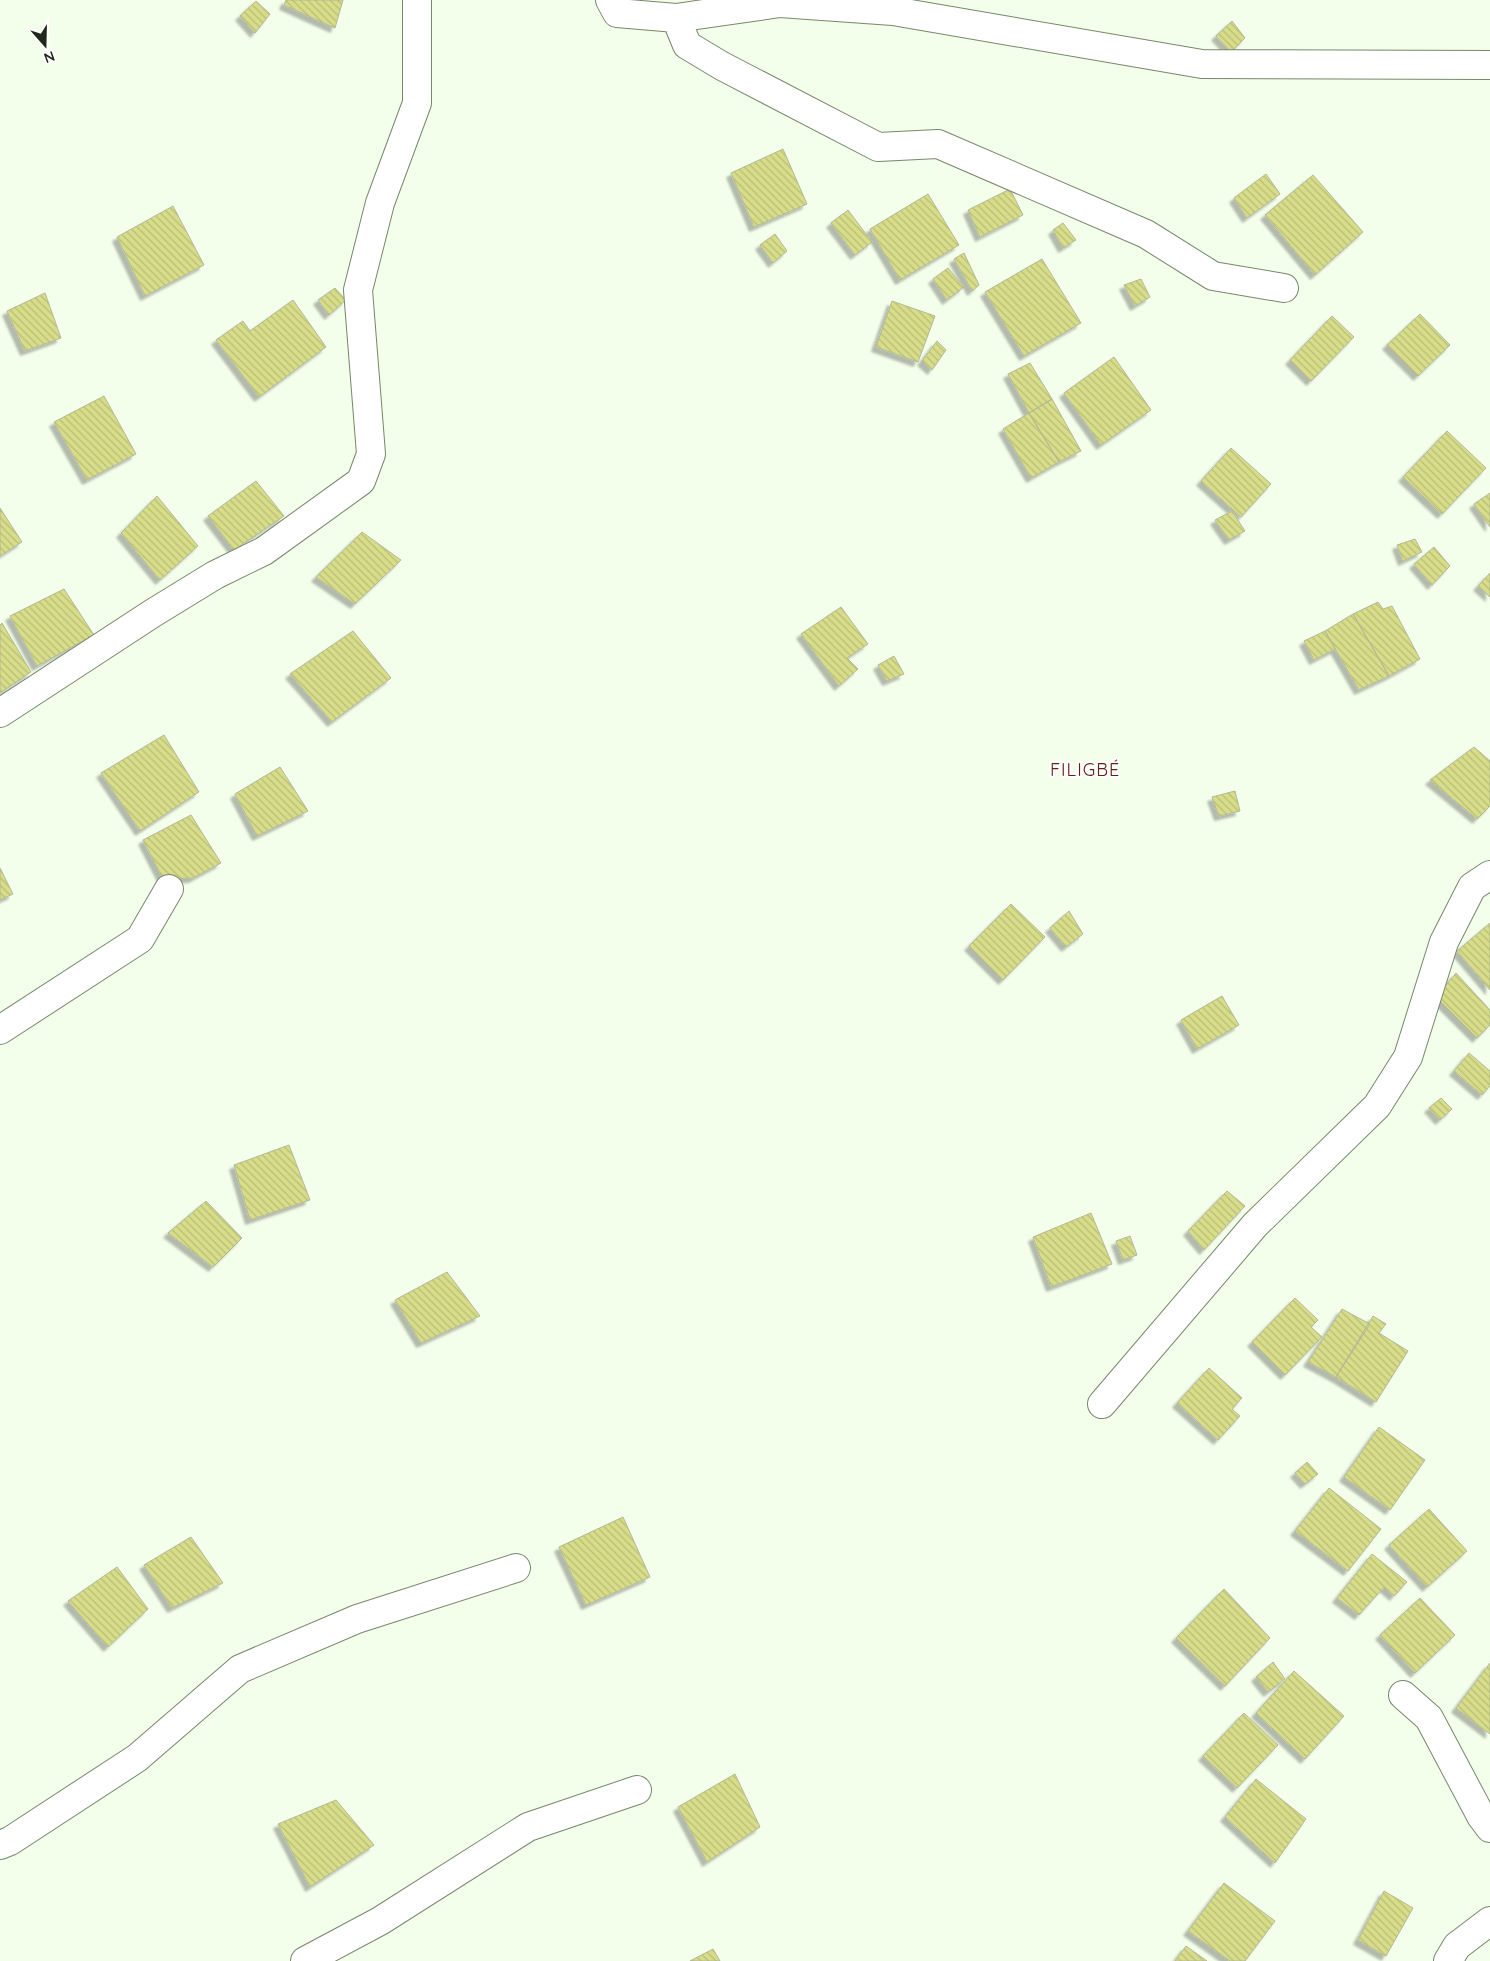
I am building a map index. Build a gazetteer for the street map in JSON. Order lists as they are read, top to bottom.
{
  "districts": ["FILIGBÉ"],
  "north": "bottom"
}
